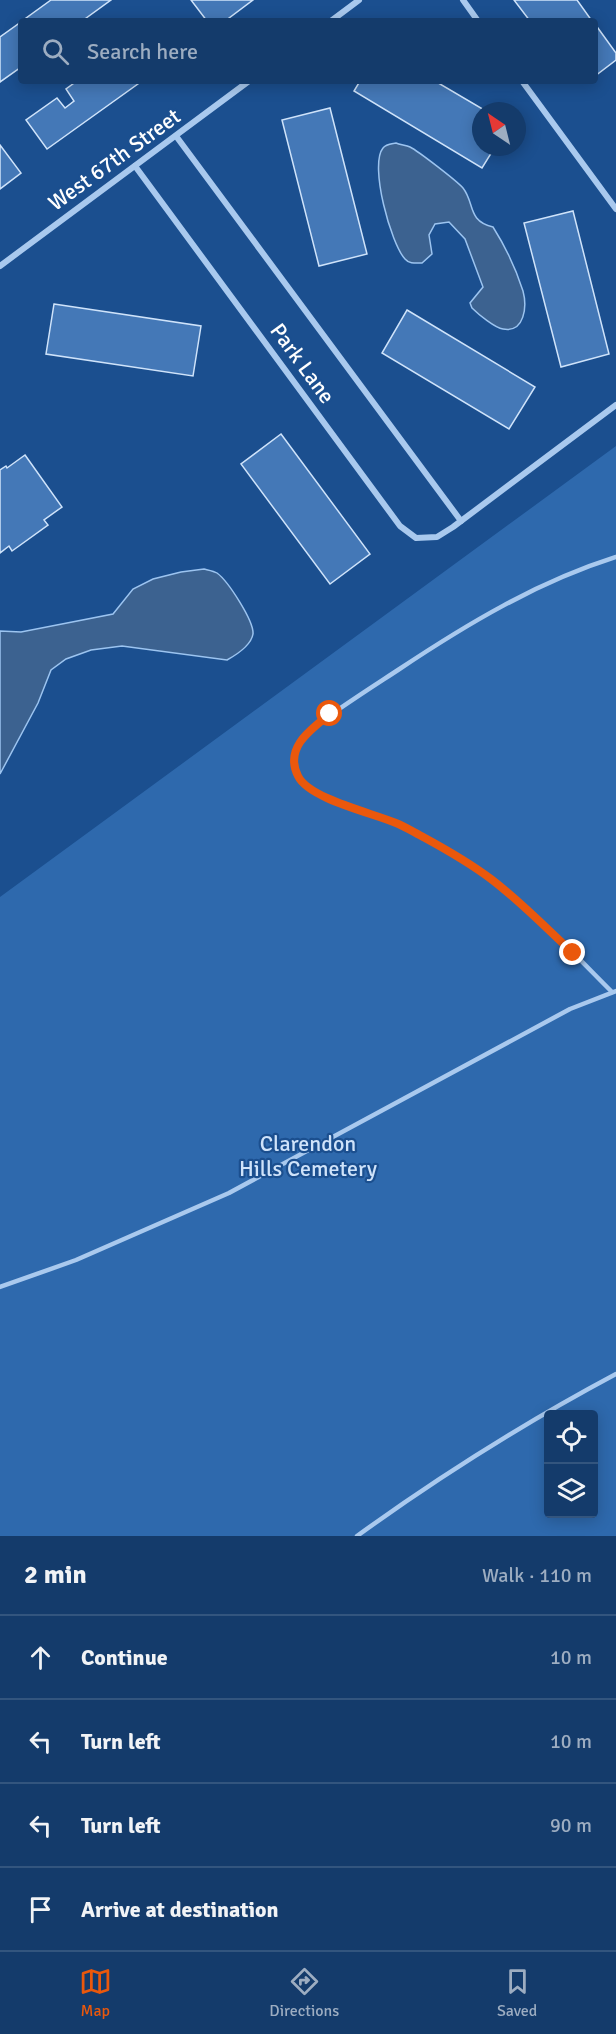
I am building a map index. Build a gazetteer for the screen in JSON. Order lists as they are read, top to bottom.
{
  "streets": {
    "street": ["West 67th Street", "Park Lane"]
  },
  "crossings": [
    ["West 67th Street", "Park Lane"]
  ],
  "parks": ["Clarendon Hills Cemetery"],
  "north": "top left",
  "page": {
    "search": "Search here",
    "heading": ["2 min", "Walk · 110 m"],
    "list": [
      ["Continue", "10 m"],
      ["Turn left", "10 m"],
      ["Turn left", "90 m"],
      "Arrive at destination"
    ],
    "nav": ["Map", "Directions", "Saved"]
  }
}
